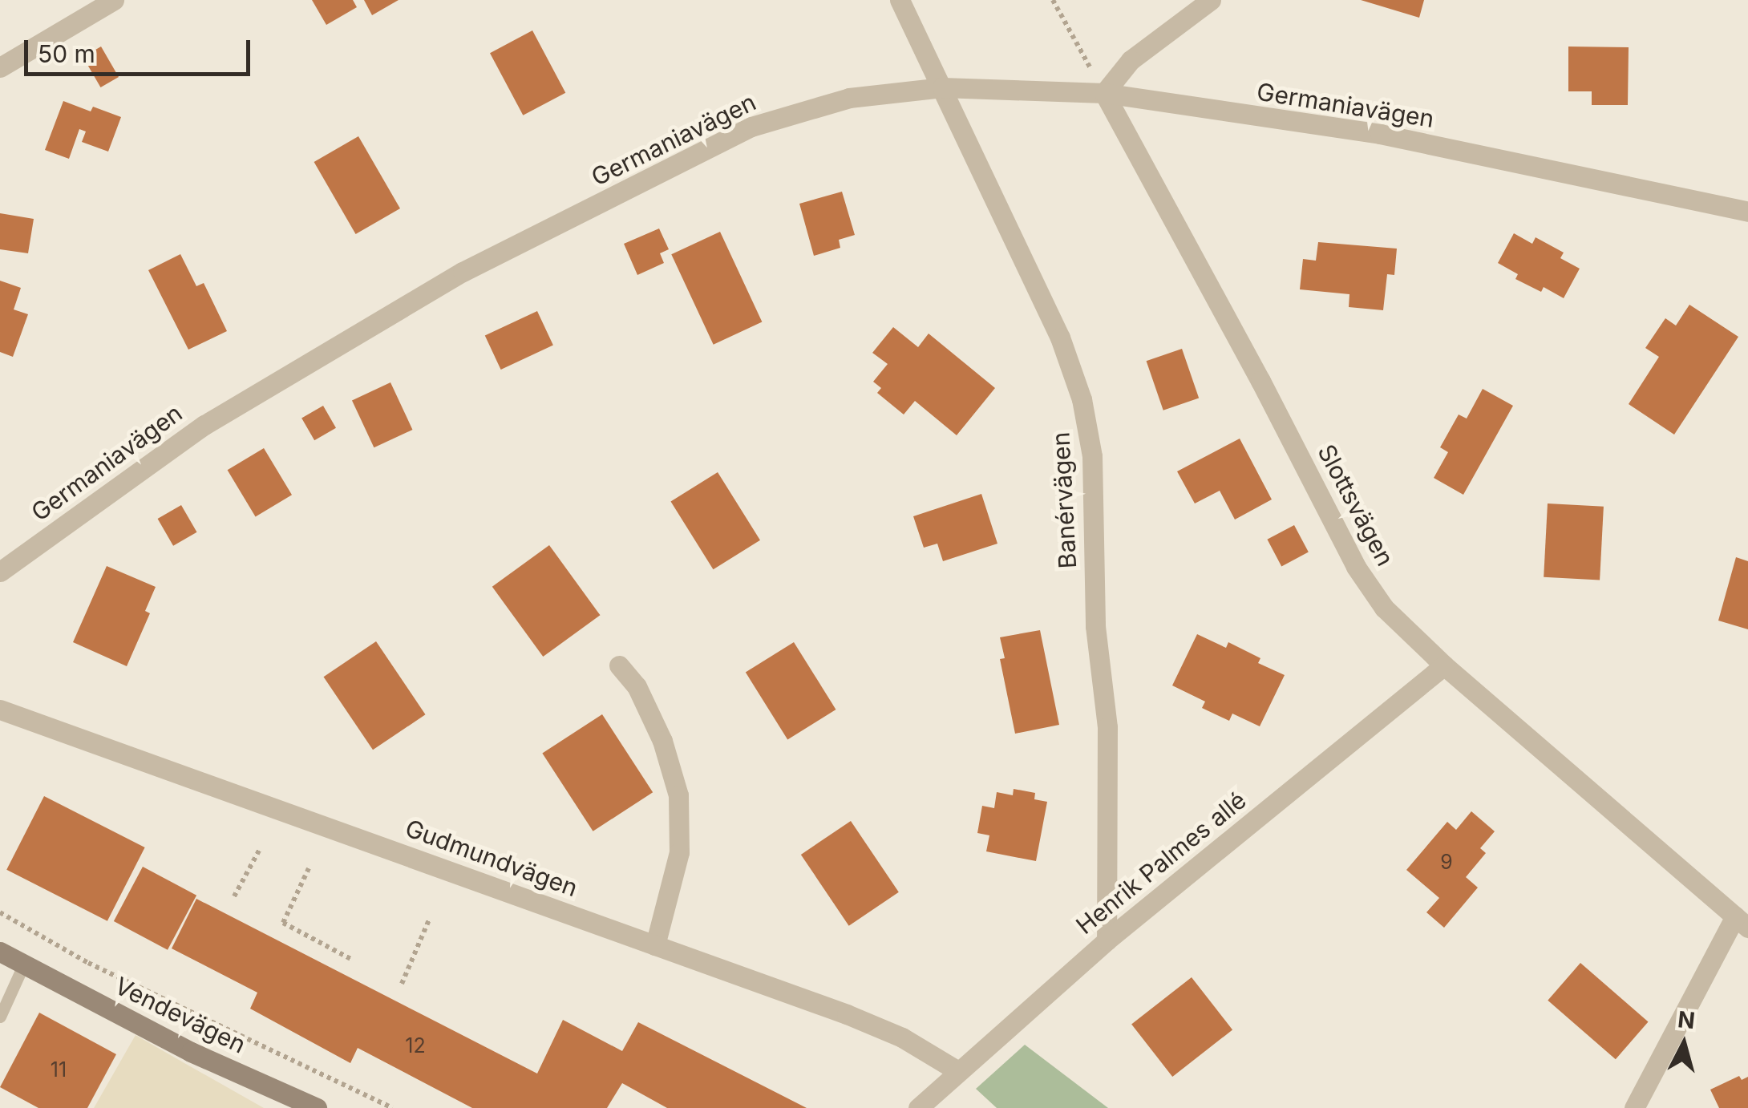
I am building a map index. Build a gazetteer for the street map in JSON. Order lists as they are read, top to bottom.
{
  "streets": {
    "street": [
      "Germaniavägen",
      "Banérvägen",
      "Slottsvägen",
      "Gudmundvägen",
      "Henrik Palmes allé",
      "Vendevägen"
    ]
  },
  "crossings": [
    ["Germaniavägen", "Banérvägen"],
    ["Germaniavägen", "Slottsvägen"],
    ["Banérvägen", "Henrik Palmes allé"],
    ["Slottsvägen", "Henrik Palmes allé"],
    ["Gudmundvägen", "Henrik Palmes allé"]
  ],
  "house_numbers": ["9", "12", "11"],
  "scale_bar": "50 m",
  "north": "top"
}
